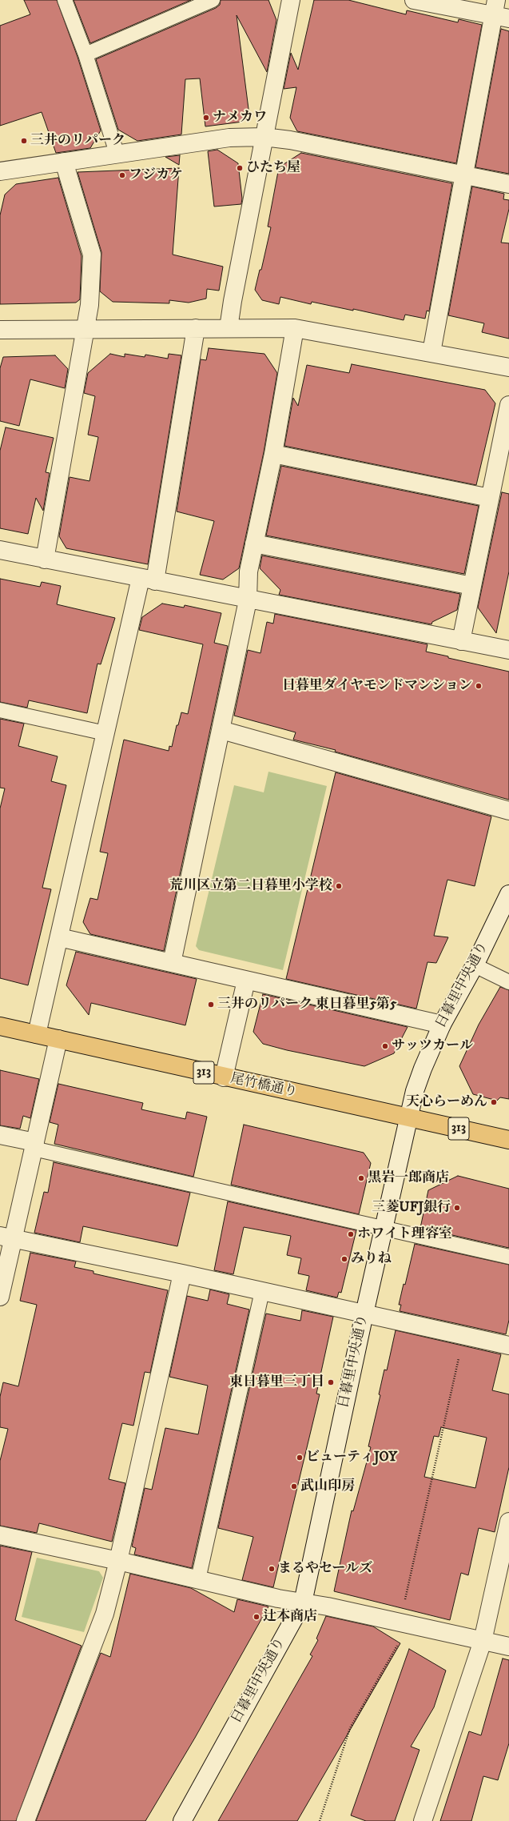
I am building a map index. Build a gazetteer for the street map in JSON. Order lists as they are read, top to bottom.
{
  "streets": {
    "main road": ["313", "尾竹橋通り"],
    "street": ["日暮里中央通り"]
  },
  "crossings": [
    ["日暮里中央通り", "尾竹橋通り"]
  ],
  "places": [
    "ナメカワ",
    "三井のリパーク",
    "ひたち屋",
    "フジカケ",
    "日暮里ダイヤモンドマンション",
    "荒川区立第二日暮里小学校",
    "三井のリパーク 東日暮里5第5",
    "サッツカール",
    "天心らーめん",
    "黒岩一郎商店",
    "三菱UFJ銀行",
    "ホワイト理容室",
    "みりね",
    "東日暮里三丁目",
    "ビューティJOY",
    "武山印房",
    "まるやセールズ",
    "辻本商店"
  ]
}
